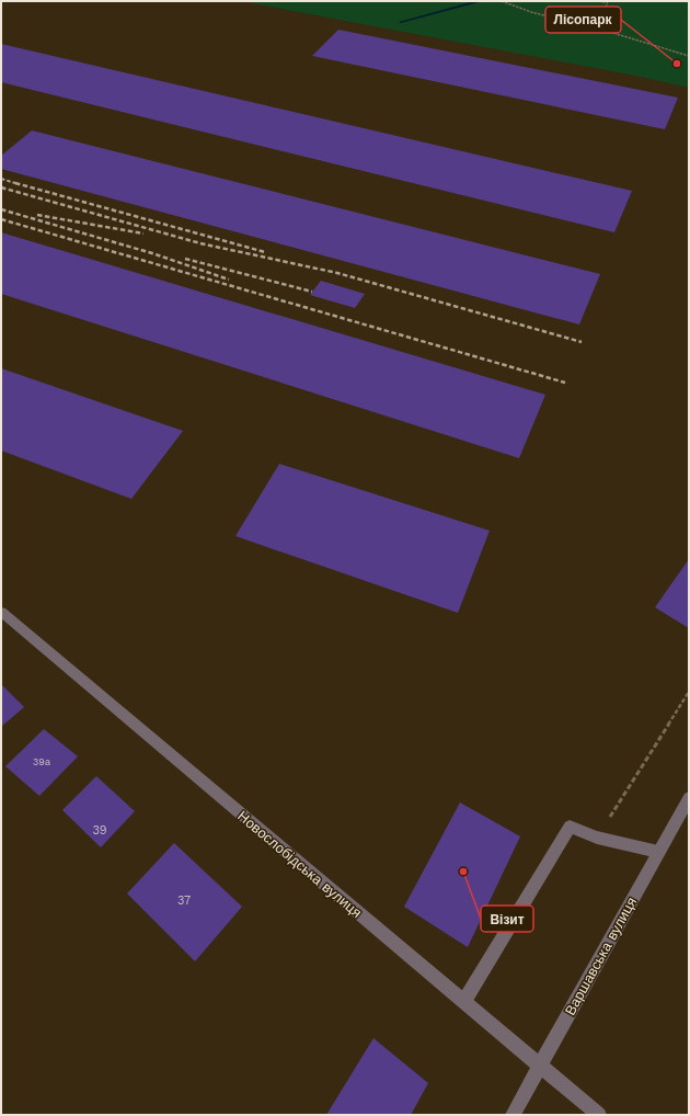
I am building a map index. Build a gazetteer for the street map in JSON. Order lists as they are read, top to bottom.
{
  "streets": {
    "street": ["Новослобідська вулиця", "Варшавська вулиця"]
  },
  "crossings": [
    ["Новослобідська вулиця", "Варшавська вулиця"]
  ],
  "places": ["Лісопарк", "Візит"],
  "house_numbers": ["39а", "39", "37"]
}
